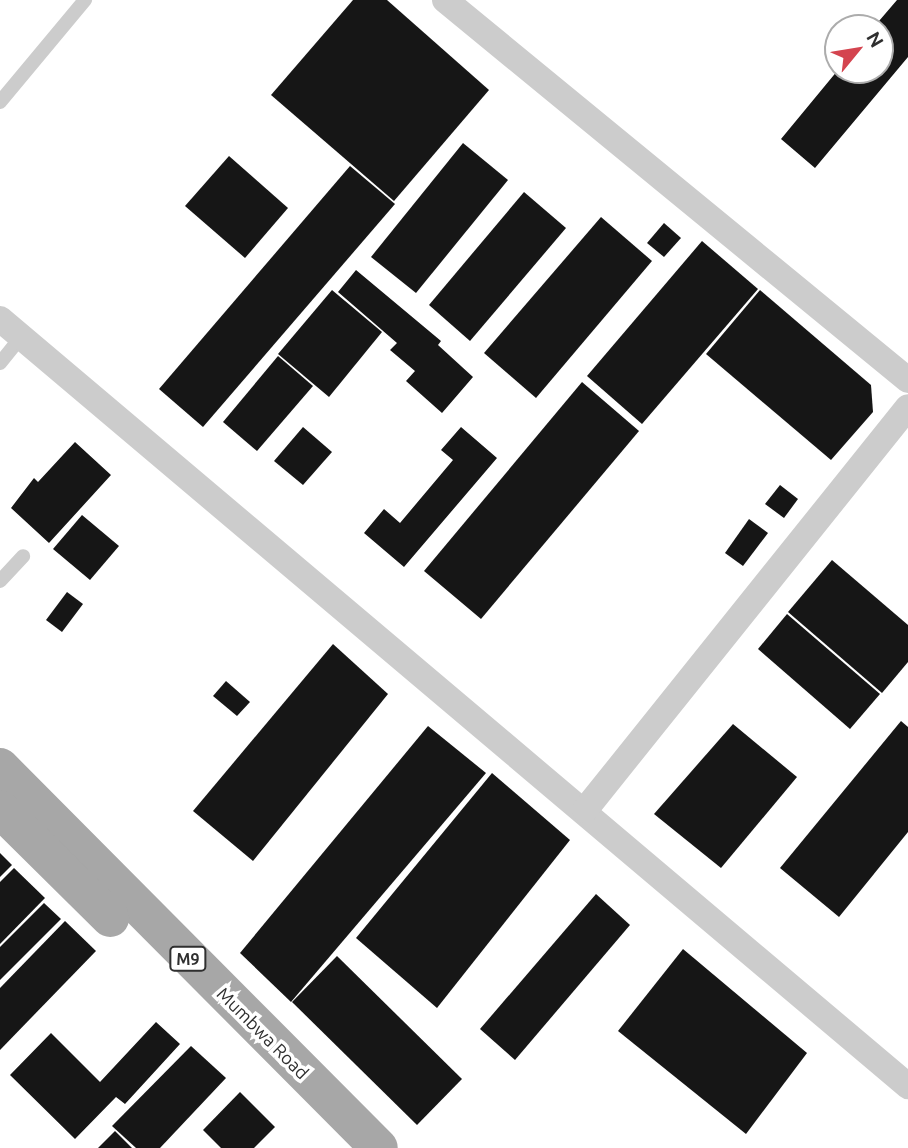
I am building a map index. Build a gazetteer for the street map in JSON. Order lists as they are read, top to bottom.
{
  "streets": {
    "main road": ["M9", "Mumbwa Road"]
  },
  "north": "top right"
}
